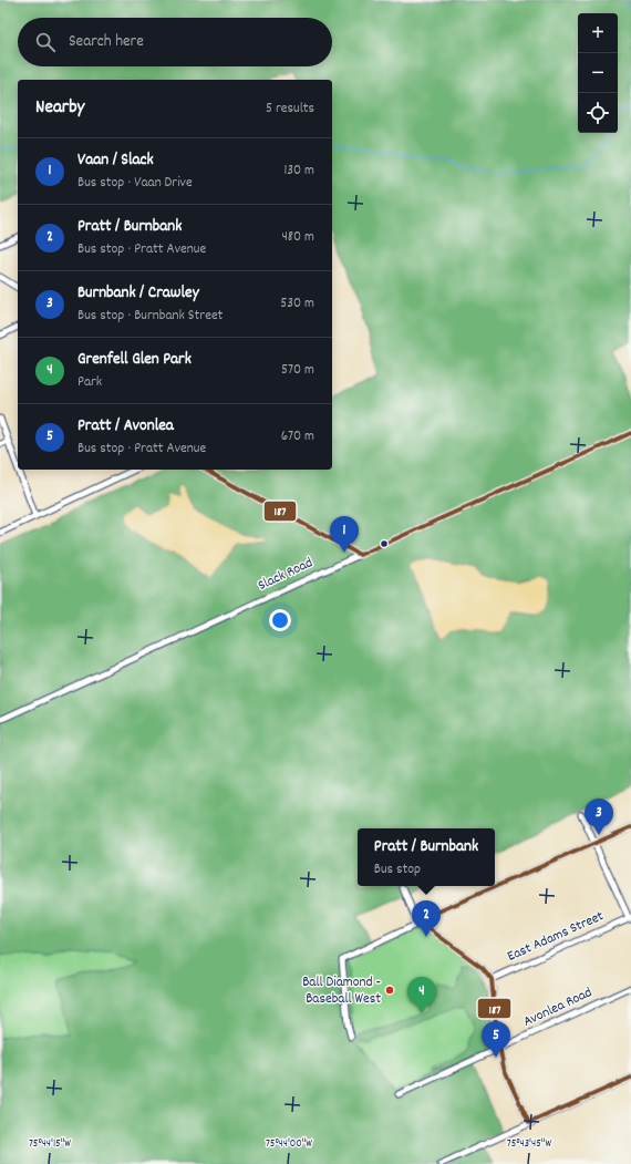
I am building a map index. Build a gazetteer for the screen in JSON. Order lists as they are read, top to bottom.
{
  "streets": {
    "street": ["Slack Road", "East Adams Street", "Avonlea Road"]
  },
  "places": ["Ball Diamond - Baseball West"],
  "lines": ["transit line 187"],
  "page": {
    "map_buttons": ["+", "−"],
    "search": "Search here",
    "heading": ["Nearby", "5 results"],
    "list": [
      {
        "mark": "1",
        "name": "Vaan / Slack",
        "note": "Bus stop · Vaan Drive",
        "value": "130 m"
      },
      {
        "mark": "2",
        "name": "Pratt / Burnbank",
        "note": "Bus stop · Pratt Avenue",
        "value": "480 m"
      },
      {
        "mark": "3",
        "name": "Burnbank / Crawley",
        "note": "Bus stop · Burnbank Street",
        "value": "530 m"
      },
      {
        "mark": "4",
        "name": "Grenfell Glen Park",
        "note": "Park",
        "value": "570 m"
      },
      {
        "mark": "5",
        "name": "Pratt / Avonlea",
        "note": "Bus stop · Pratt Avenue",
        "value": "670 m"
      }
    ],
    "pins": [
      "1",
      "3",
      "2",
      "4",
      "5"
    ],
    "popup": ["Pratt / Burnbank", "Bus stop"]
  },
  "coordinates": ["75°44'15\"W", "75°44'00\"W", "75°43'45\"W"]
}
